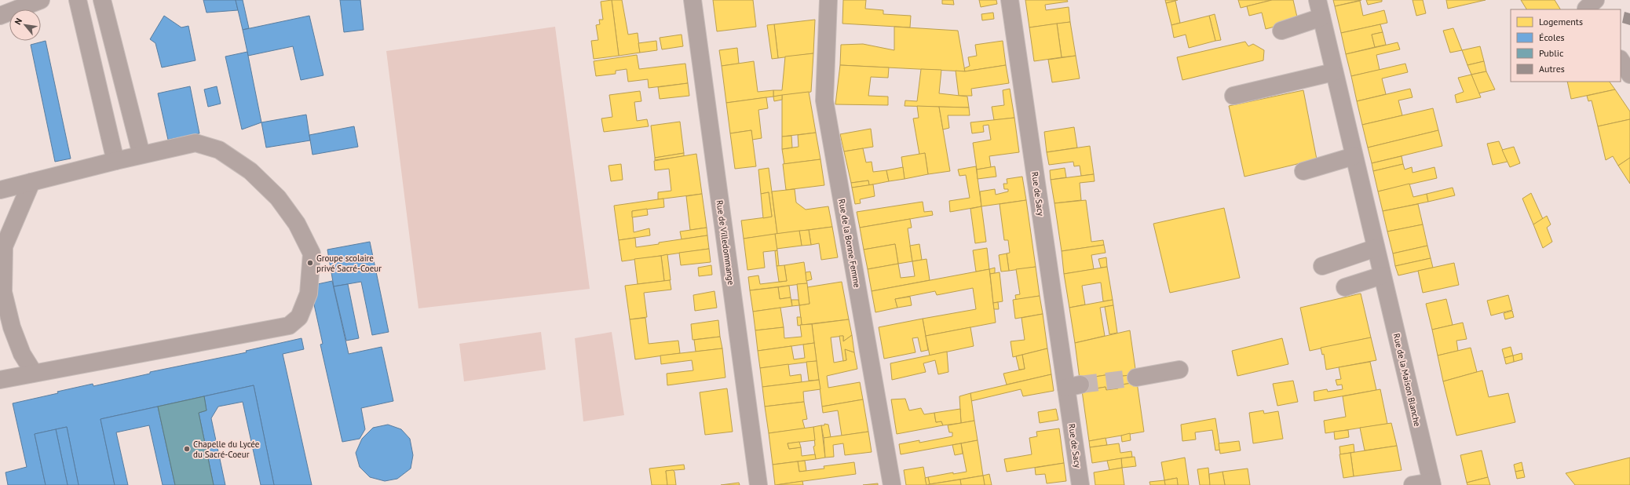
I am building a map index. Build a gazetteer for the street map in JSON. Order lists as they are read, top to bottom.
{
  "streets": {
    "street": [
      "Rue de Sacy",
      "Rue de Villedommange",
      "Rue de la Bonne Femme",
      "Rue de la Maison Blanche"
    ]
  },
  "places": ["Groupe scolaire privé Sacré-Coeur", "Chapelle du Lycée du Sacré-Coeur"],
  "legend": [
    "Logements",
    "Écoles",
    "Public",
    "Autres"
  ],
  "north": "top left"
}
